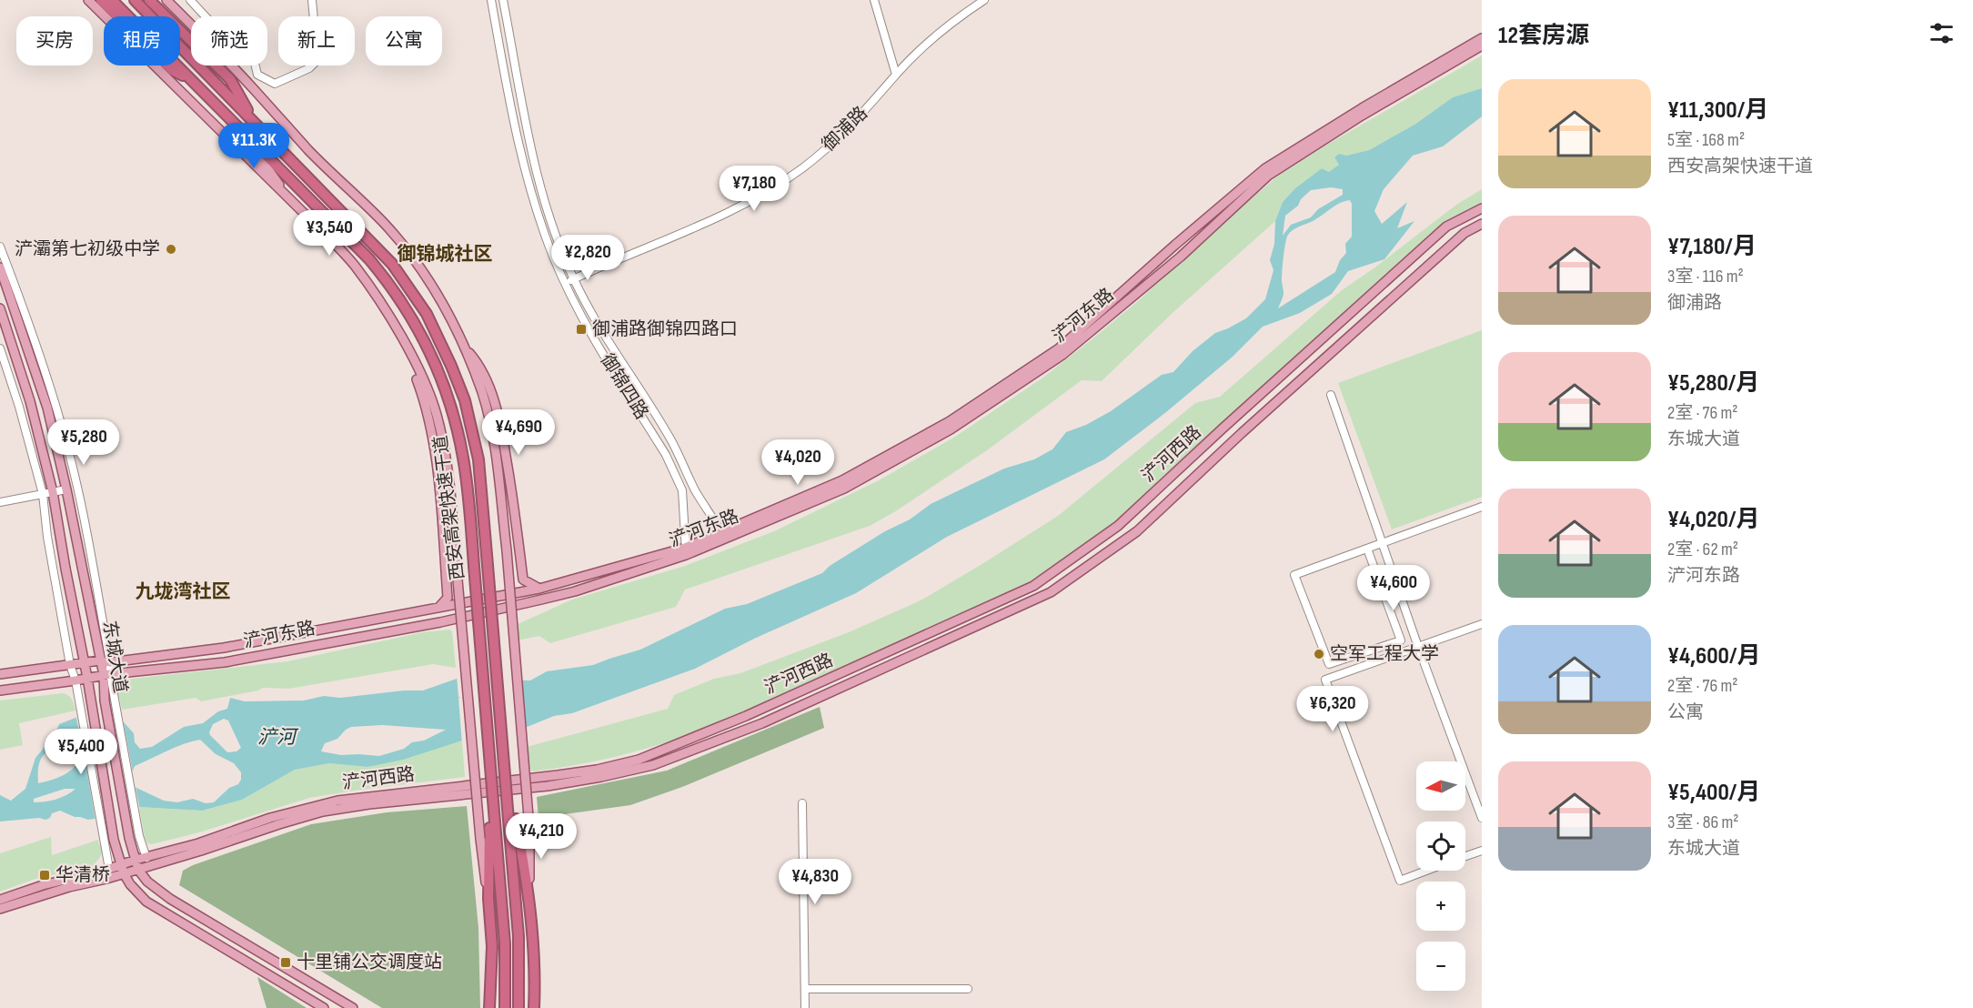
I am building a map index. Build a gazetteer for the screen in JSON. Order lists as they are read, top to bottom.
{
  "streets": {
    "highway": ["西安高架快速干道"],
    "main road": ["浐河东路", "浐河西路", "东城大道"],
    "street": ["御浦路", "御锦四路"]
  },
  "crossings": [
    ["御浦路", "御锦四路"],
    ["浐河东路", "御锦四路"],
    ["浐河东路", "东城大道"],
    ["浐河西路", "东城大道"]
  ],
  "districts": ["御锦城社区", "九垅湾社区"],
  "water": ["浐河"],
  "places": {
    "other": ["浐灞第七初级中学", "空军工程大学"],
    "transit": ["御浦路御锦四路口", "华清桥", "十里铺公交调度站"]
  },
  "north": "left",
  "page": {
    "heading": "12套房源",
    "chip": [
      "买房",
      "租房",
      "筛选",
      "新上",
      "公寓"
    ],
    "list": [
      {
        "name": "¥11,300/月",
        "note": "5室 · 168 m² · 西安高架快速干道"
      },
      {
        "name": "¥7,180/月",
        "note": "3室 · 116 m² · 御浦路"
      },
      {
        "name": "¥5,280/月",
        "note": "2室 · 76 m² · 东城大道"
      },
      {
        "name": "¥4,020/月",
        "note": "2室 · 62 m² · 浐河东路"
      },
      {
        "name": "¥4,600/月",
        "note": "2室 · 76 m² · 公寓"
      },
      {
        "name": "¥5,400/月",
        "note": "3室 · 86 m² · 东城大道"
      }
    ],
    "price": [
      "¥11.3K",
      "¥7,180",
      "¥3,540",
      "¥2,820",
      "¥4,690",
      "¥5,280",
      "¥4,020",
      "¥4,600",
      "¥6,320",
      "¥5,400",
      "¥4,210",
      "¥4,830"
    ],
    "map_buttons": ["+", "−"]
  }
}
